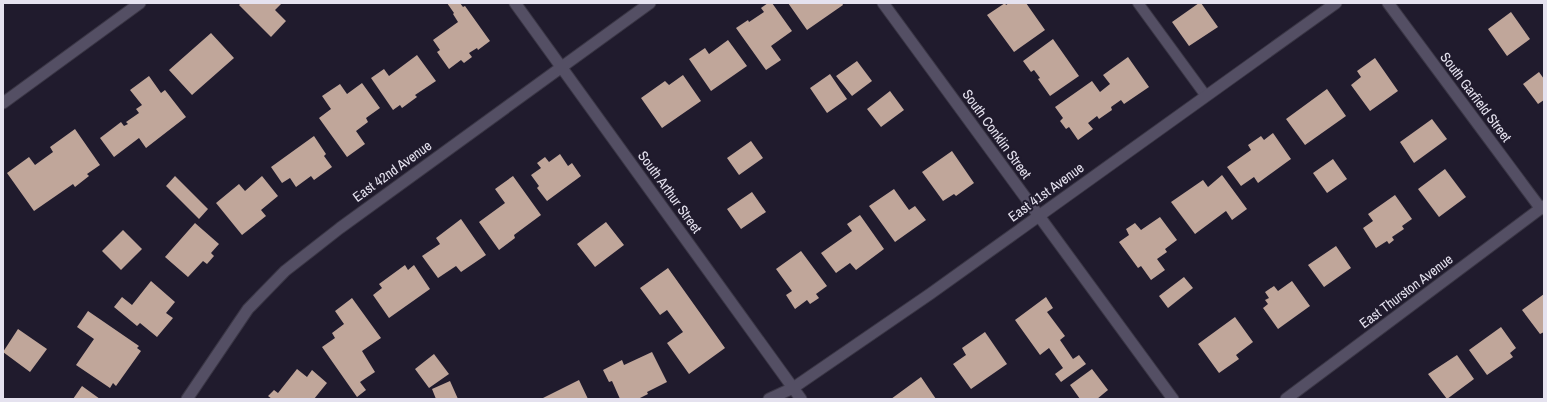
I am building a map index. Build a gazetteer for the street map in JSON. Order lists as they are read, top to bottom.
{
  "streets": {
    "street": [
      "South Garfield Street",
      "South Conklin Street",
      "East 42nd Avenue",
      "South Arthur Street",
      "East 41st Avenue",
      "East Thurston Avenue"
    ]
  },
  "crossings": [
    ["South Garfield Street", "East Thurston Avenue"],
    ["South Conklin Street", "East 41st Avenue"],
    ["East 42nd Avenue", "South Arthur Street"],
    ["South Arthur Street", "East 41st Avenue"]
  ]
}
